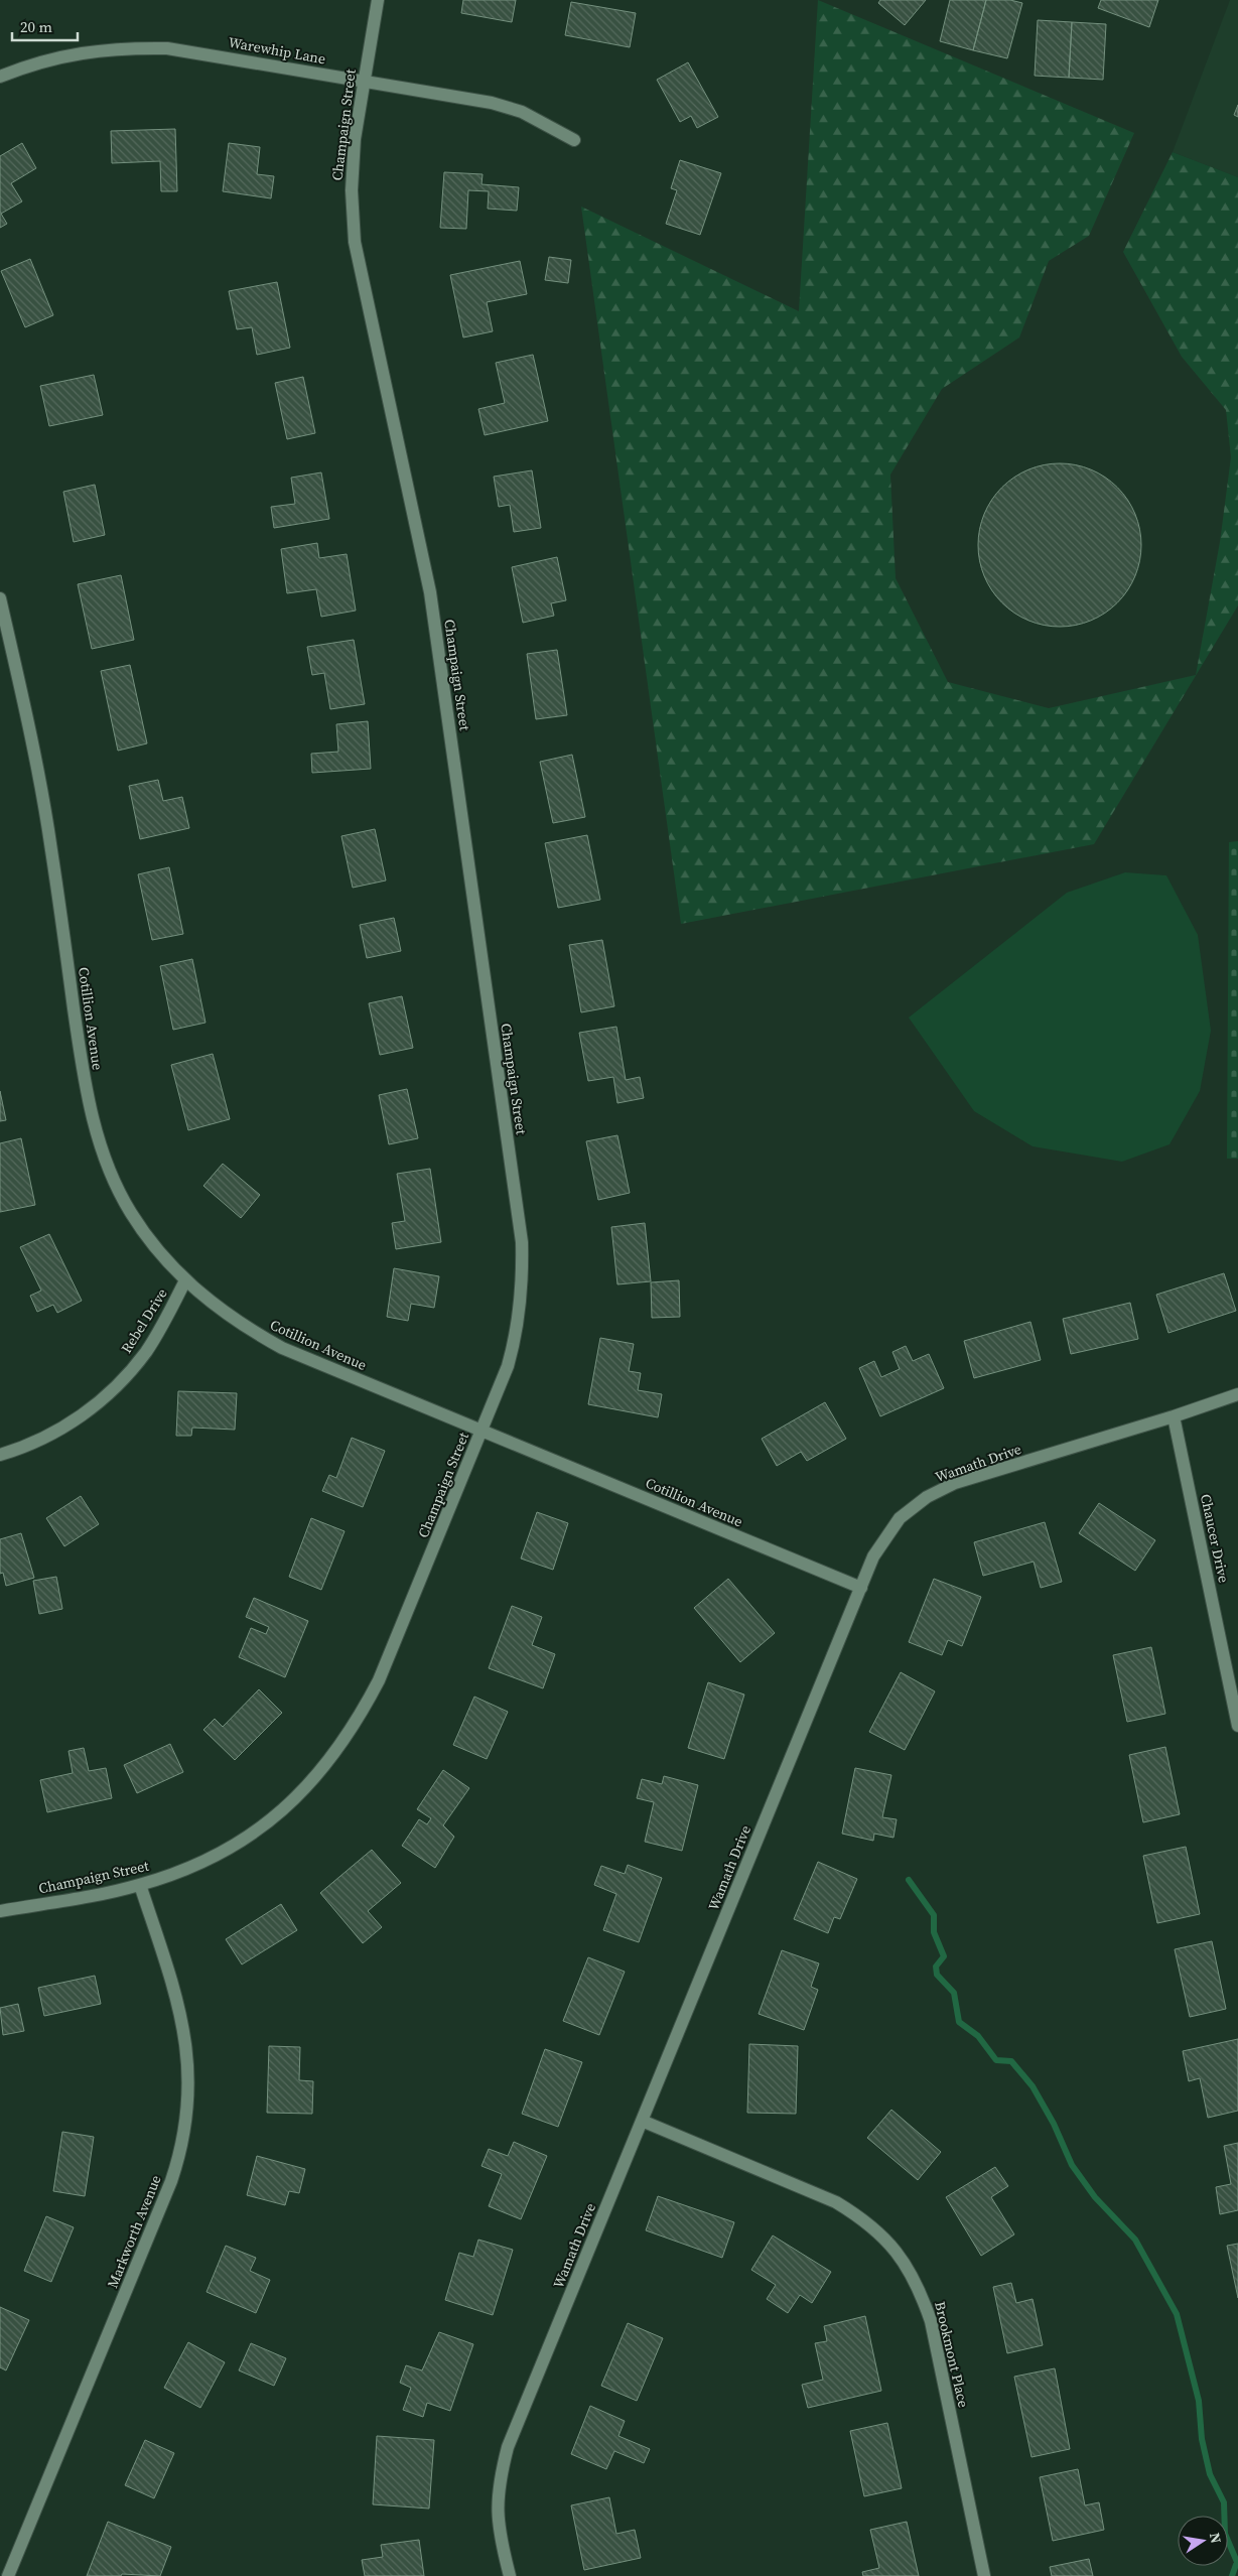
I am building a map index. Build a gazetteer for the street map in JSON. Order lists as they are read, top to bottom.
{
  "streets": {
    "street": [
      "Warewhip Lane",
      "Champaign Street",
      "Cotillion Avenue",
      "Rebel Drive",
      "Wamath Drive",
      "Chaucer Drive",
      "Markworth Avenue",
      "Brookmont Place"
    ]
  },
  "crossings": [
    ["Warewhip Lane", "Champaign Street"],
    ["Champaign Street", "Cotillion Avenue"],
    ["Champaign Street", "Markworth Avenue"],
    ["Cotillion Avenue", "Rebel Drive"],
    ["Cotillion Avenue", "Wamath Drive"],
    ["Wamath Drive", "Chaucer Drive"],
    ["Wamath Drive", "Brookmont Place"]
  ],
  "scale_bar": "20 m",
  "north": "right"
}
